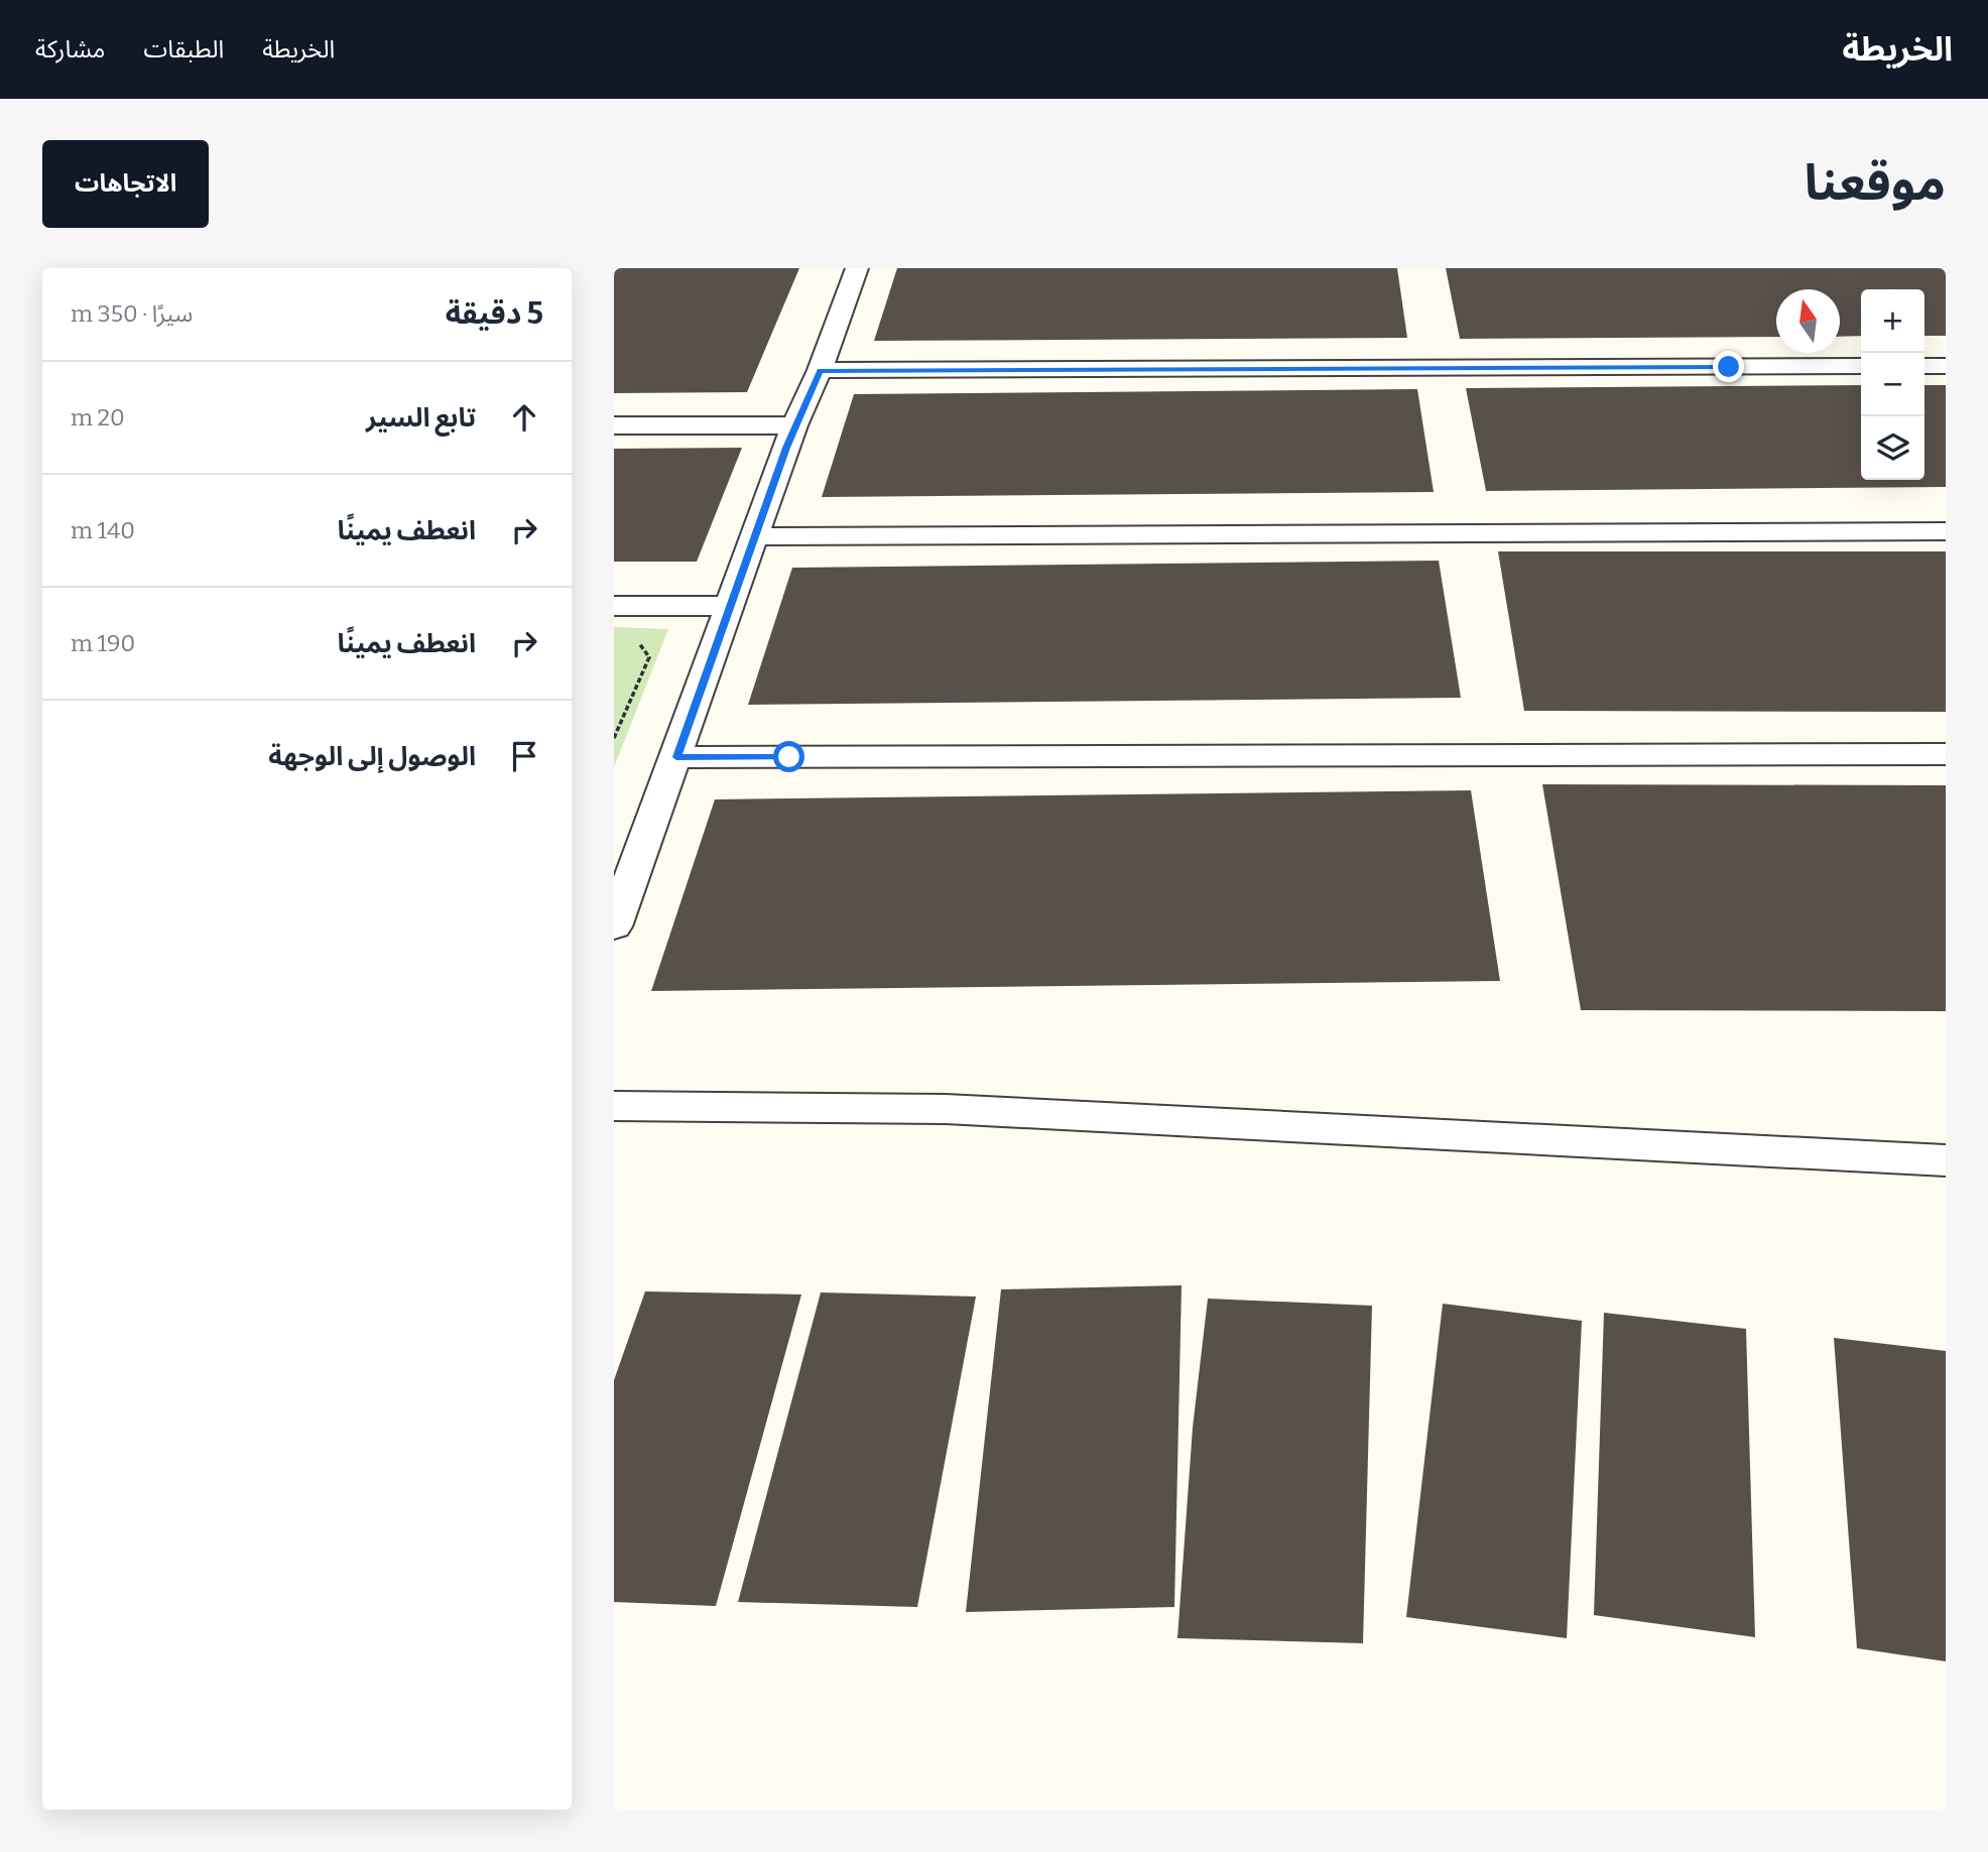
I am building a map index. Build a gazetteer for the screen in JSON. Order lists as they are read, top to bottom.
{
  "north": "top",
  "page": {
    "header": "الخريطة",
    "nav": ["الخريطة", "الطبقات", "مشاركة"],
    "title": "موقعنا",
    "buttons": "الاتجاهات",
    "heading": ["5 دقيقة", "سيرًا · 350 m"],
    "map_buttons": ["+", "−"],
    "list": [
      ["تابع السير", "20 m"],
      ["انعطف يمينًا", "140 m"],
      ["انعطف يمينًا", "190 m"],
      "الوصول إلى الوجهة"
    ]
  }
}
